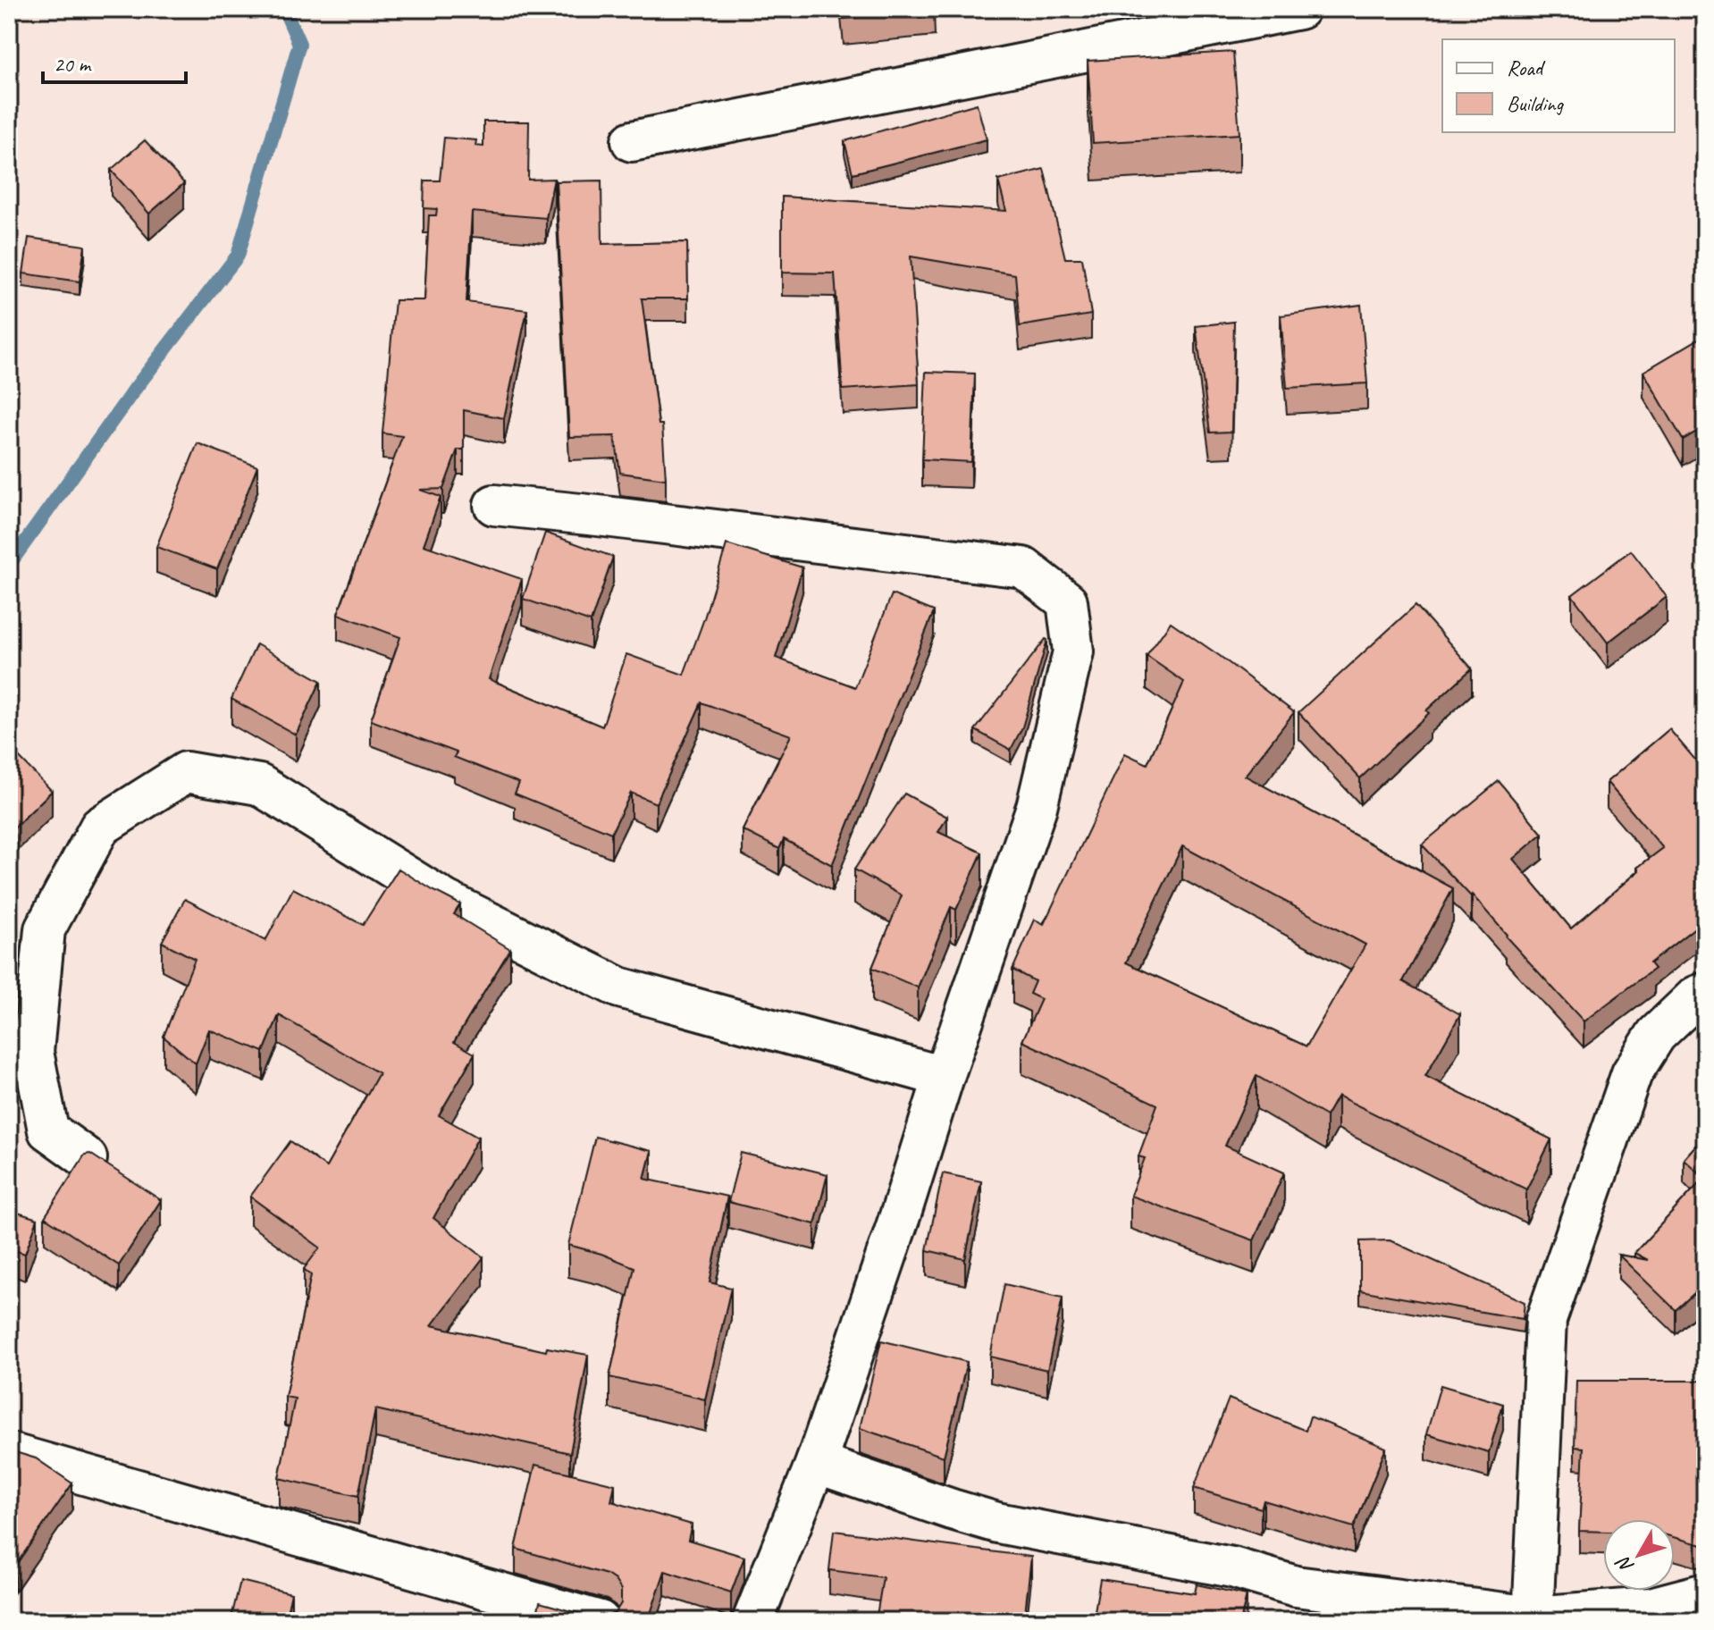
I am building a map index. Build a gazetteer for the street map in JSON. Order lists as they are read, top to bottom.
{
  "legend": ["Road", "Building"],
  "scale_bar": "20 m",
  "north": "bottom left"
}
